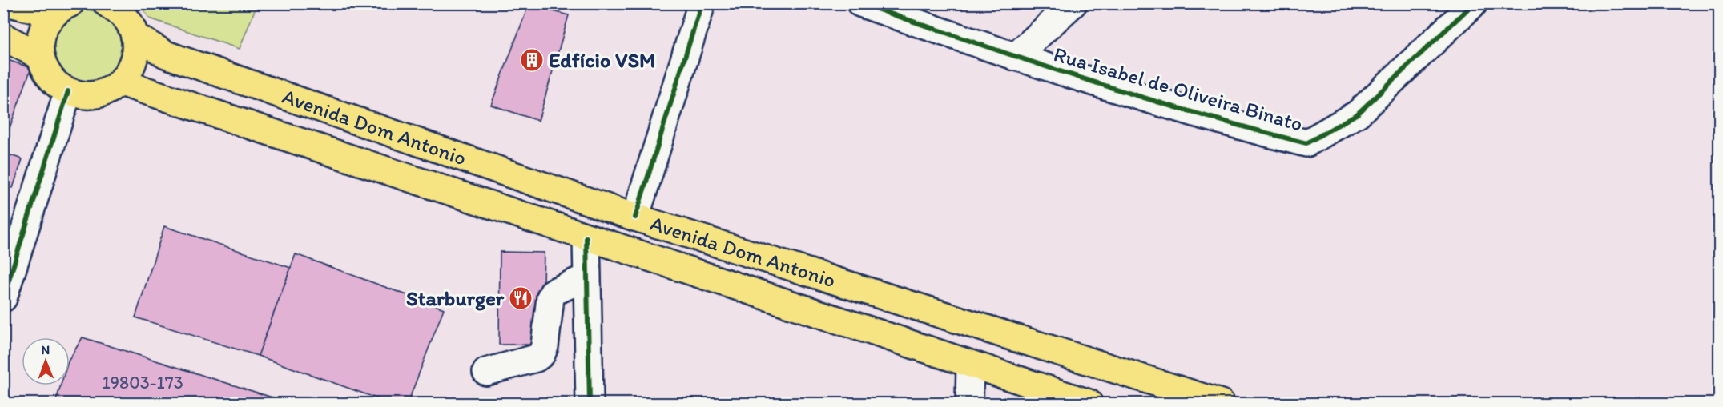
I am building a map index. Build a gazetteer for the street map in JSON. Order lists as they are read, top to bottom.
{
  "streets": {
    "main road": ["Avenida Dom Antonio"],
    "street": ["Rua Isabel de Oliveira Binato"]
  },
  "places": {
    "building": ["Edfício VSM"],
    "restaurant": ["Starburger"]
  },
  "house_numbers": ["19803-173"],
  "north": "top"
}
